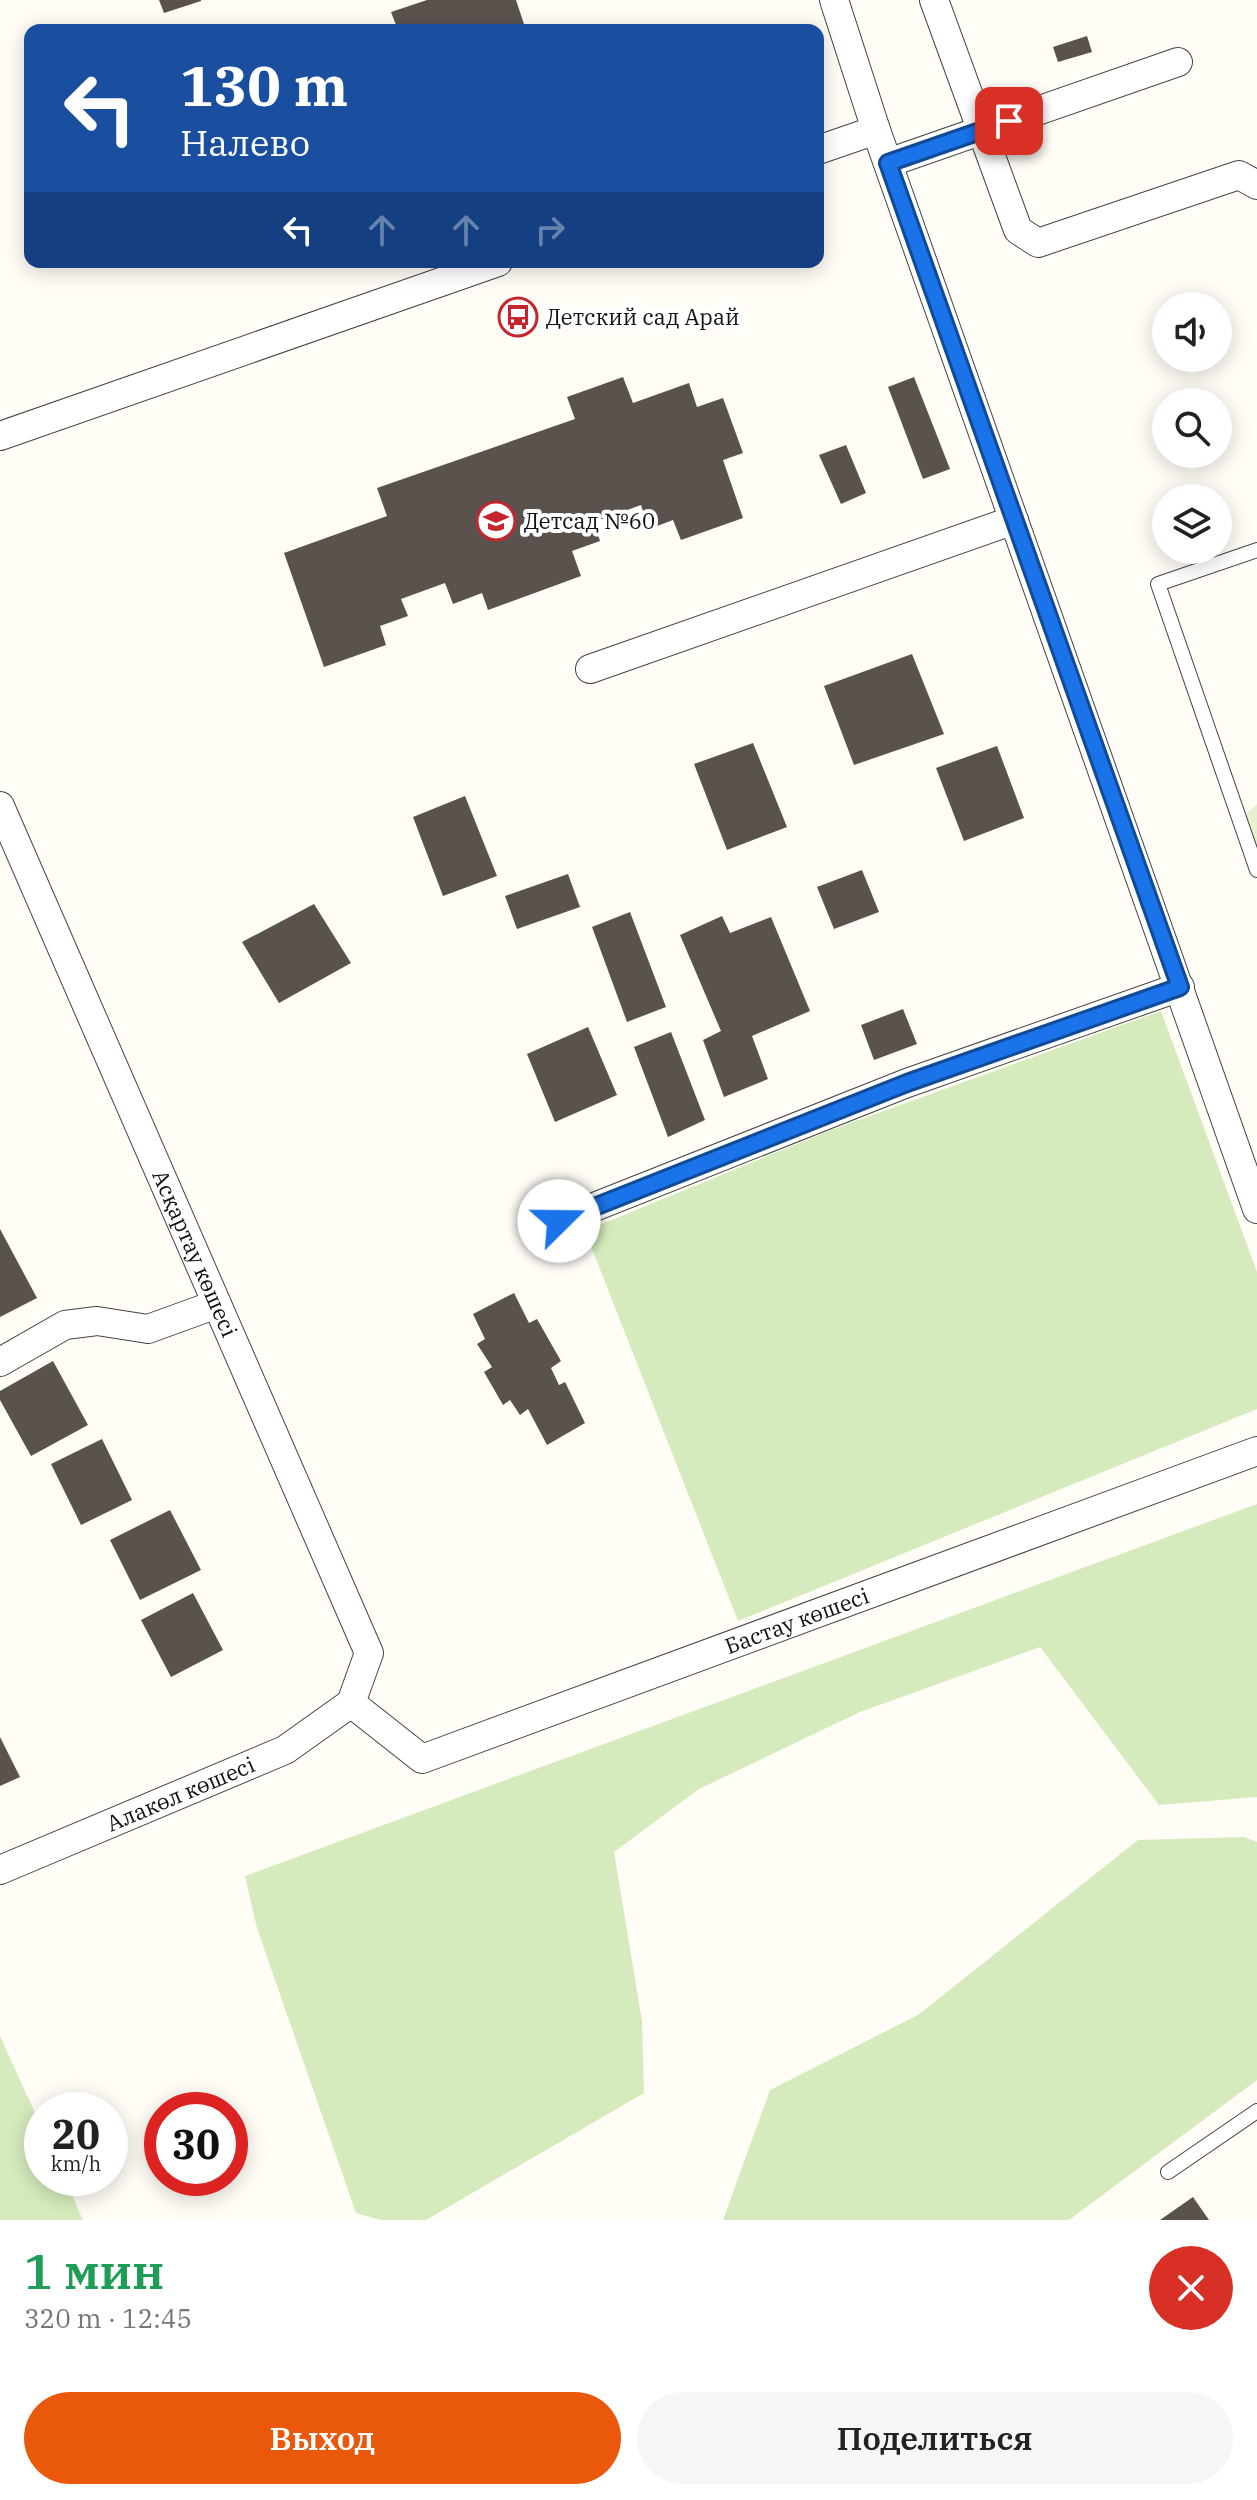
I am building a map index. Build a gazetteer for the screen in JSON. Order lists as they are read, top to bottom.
{
  "streets": {
    "street": ["Асқартау көшесі", "Бастау көшесі", "Алакөл көшесі"]
  },
  "crossings": [
    ["Асқартау көшесі", "Бастау көшесі"],
    ["Асқартау көшесі", "Алакөл көшесі"],
    ["Бастау көшесі", "Алакөл көшесі"]
  ],
  "places": {
    "bus stop": ["Детский сад Арай"],
    "school or university": ["Детсад №60"]
  },
  "page": {
    "turn": ["130 m", "Налево"],
    "speed": "20 km/h",
    "limit": "30",
    "heading": ["1 мин", "320 m · 12:45"],
    "buttons": ["Выход", "Поделиться"]
  }
}
